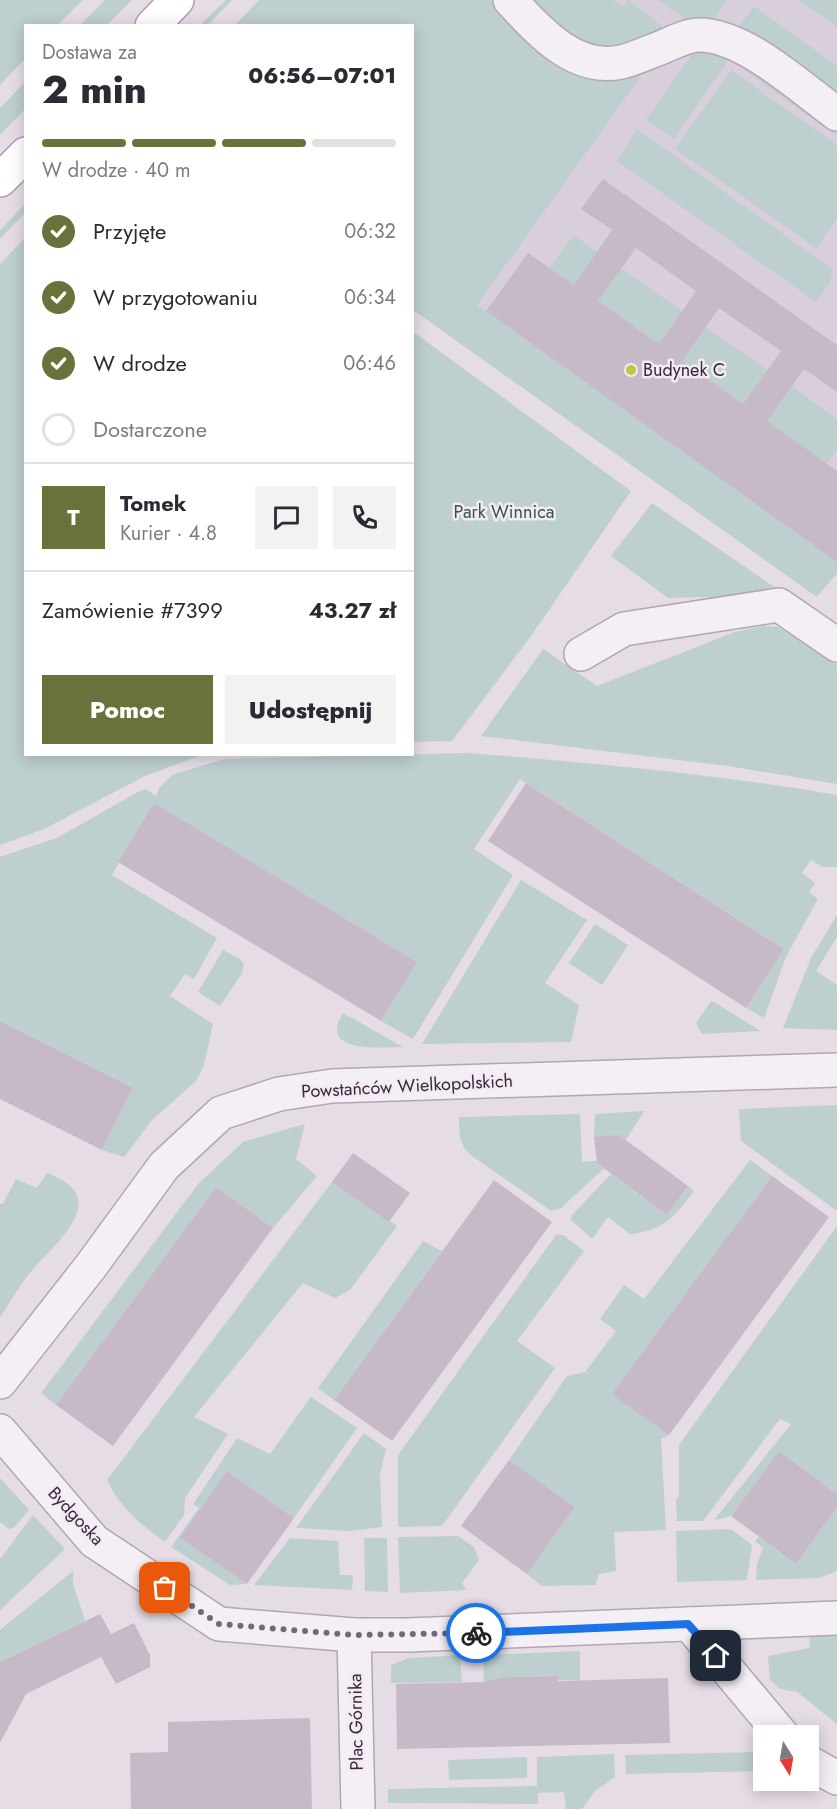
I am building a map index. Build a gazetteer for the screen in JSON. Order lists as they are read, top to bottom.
{
  "streets": {
    "street": ["Powstańców Wielkopolskich", "Bydgoska", "Plac Górnika"]
  },
  "crossings": [
    ["Bydgoska", "Plac Górnika"]
  ],
  "parks": ["Park Winnica"],
  "places": ["Budynek C"],
  "north": "bottom",
  "page": {
    "heading": ["2 min", "Dostawa za", "06:56–07:01"],
    "panel": [
      "Tomek",
      "Kurier · 4.8",
      "Zamówienie #7399",
      "43.27 zł"
    ],
    "bar": "W drodze · 40 m",
    "list": [
      ["Przyjęte", "06:32"],
      ["W przygotowaniu", "06:34"],
      ["W drodze", "06:46"],
      "Dostarczone"
    ],
    "round": "T",
    "buttons": ["Pomoc", "Udostępnij"]
  }
}
